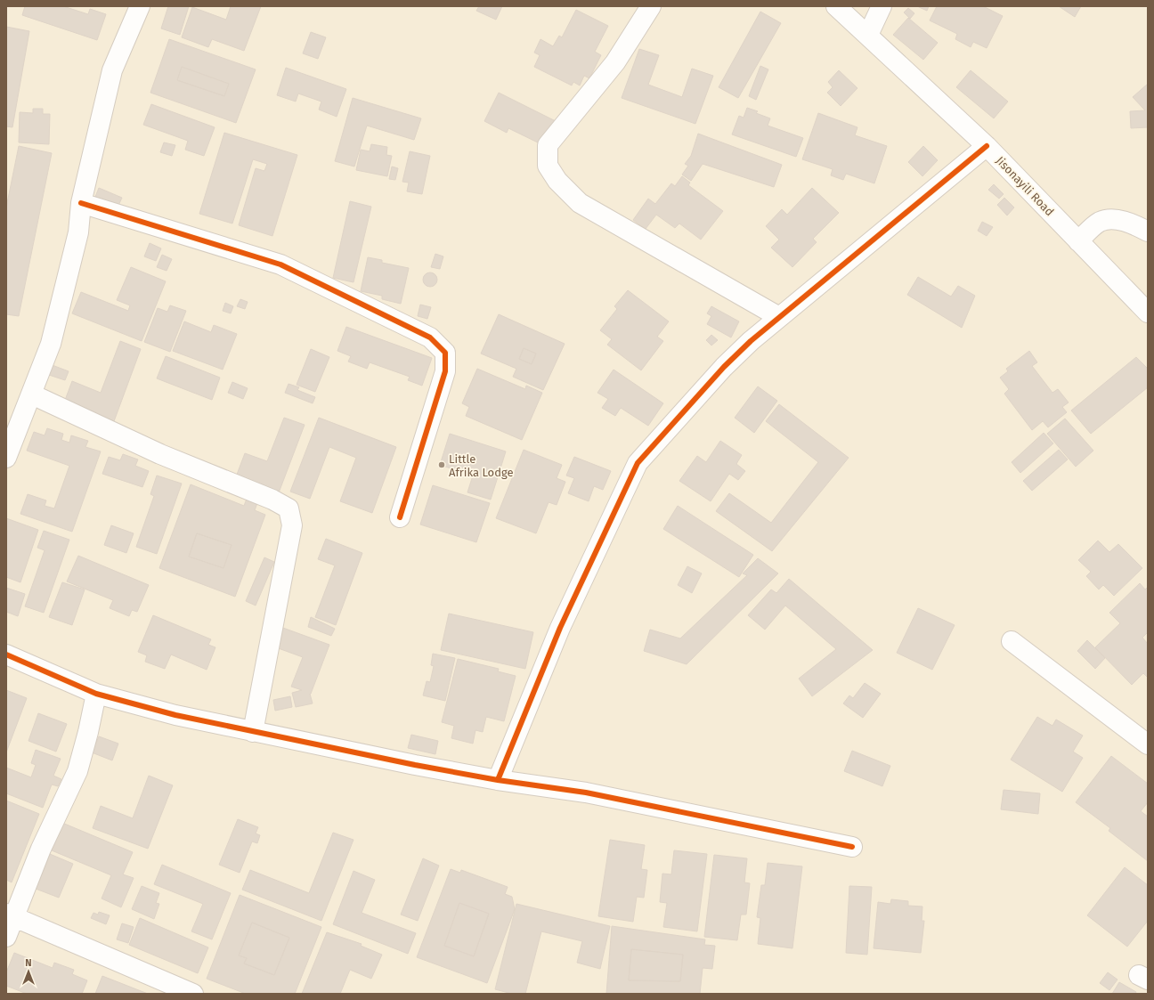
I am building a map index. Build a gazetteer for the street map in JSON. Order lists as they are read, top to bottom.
{
  "streets": {
    "street": ["Jisonayili Road"]
  },
  "places": ["Little Afrika Lodge"],
  "north": "top"
}
